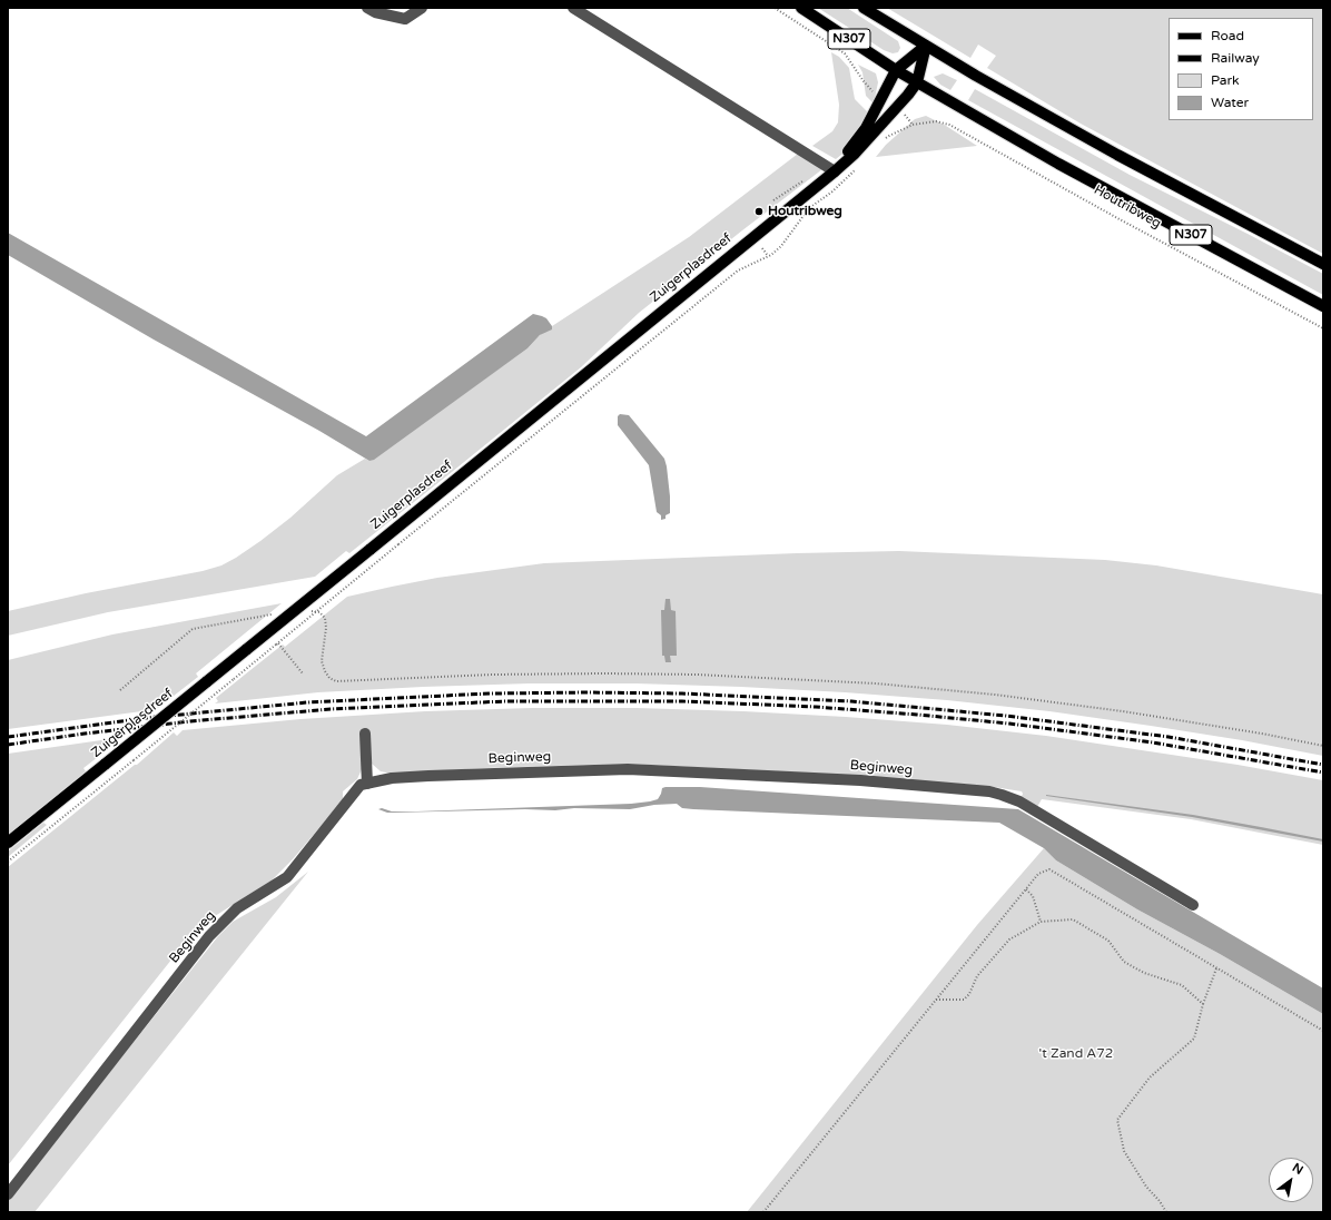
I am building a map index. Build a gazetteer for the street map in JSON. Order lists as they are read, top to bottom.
{
  "streets": {
    "main road": ["N307", "Houtribweg", "Zuigerplasdreef"],
    "lane": ["Beginweg"]
  },
  "crossings": [
    ["N307", "Zuigerplasdreef"],
    ["Houtribweg", "Zuigerplasdreef"]
  ],
  "parks": ["'t Zand A72"],
  "places": ["Houtribweg"],
  "legend": [
    "Road",
    "Railway",
    "Park",
    "Water"
  ],
  "north": "top right"
}
